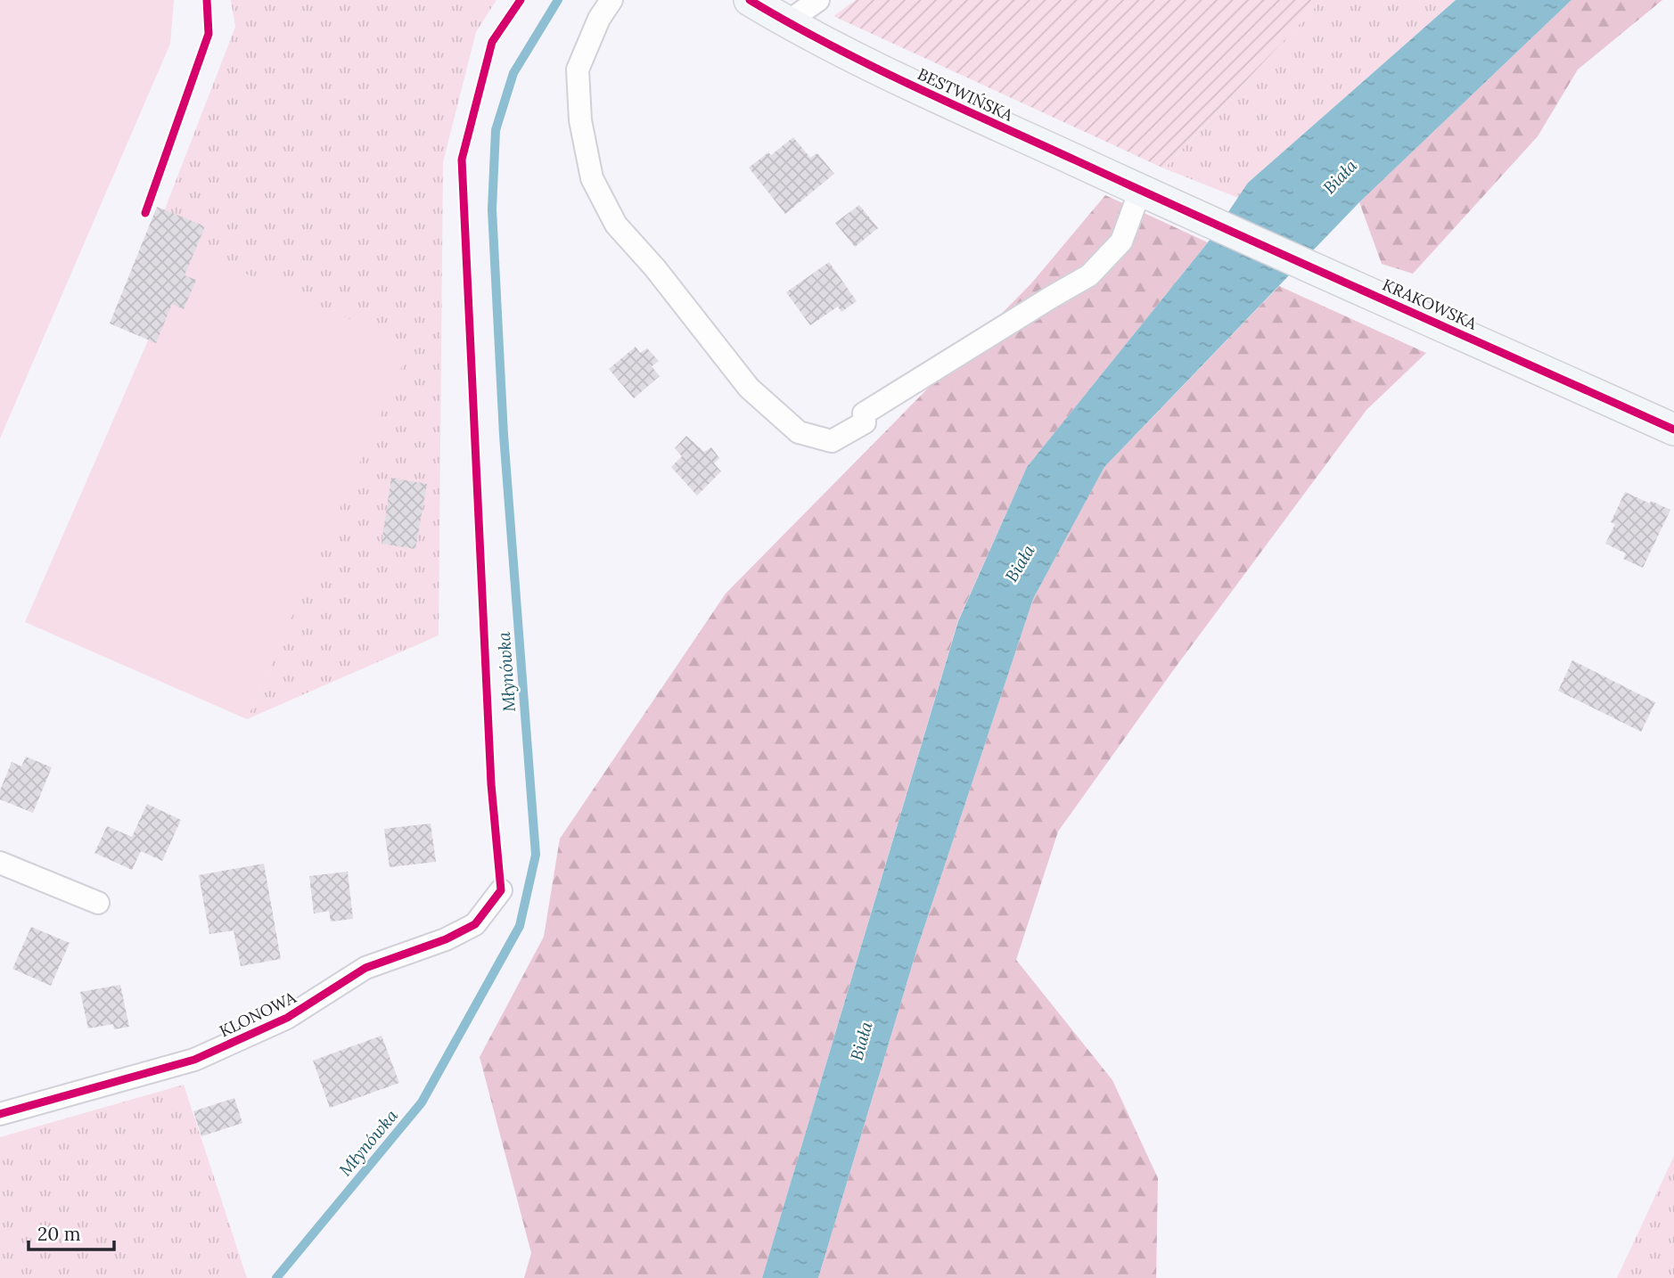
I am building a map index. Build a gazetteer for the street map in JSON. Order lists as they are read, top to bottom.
{
  "streets": {
    "street": ["BESTWIŃSKA", "KRAKOWSKA", "KLONOWA"]
  },
  "crossings": [
    ["BESTWIŃSKA", "KRAKOWSKA"]
  ],
  "water": ["Biała", "Młynówka"],
  "scale_bar": "20 m"
}
